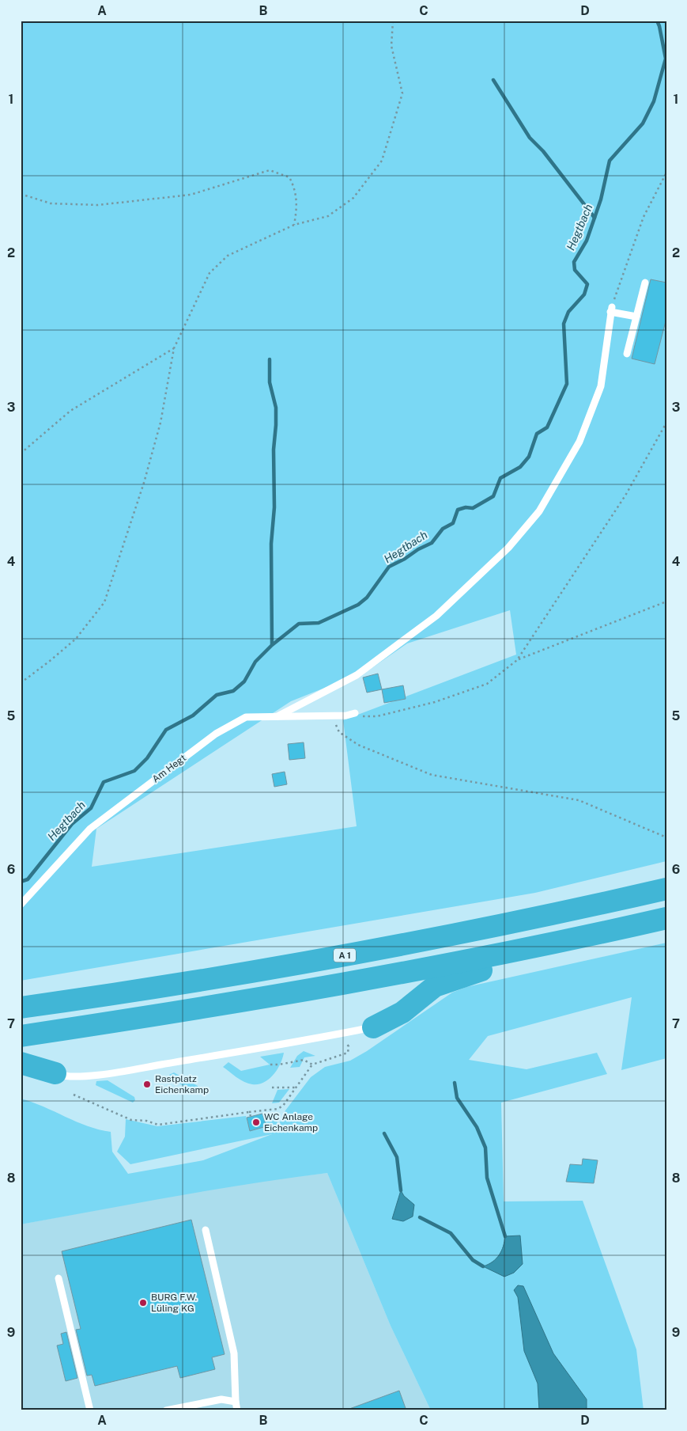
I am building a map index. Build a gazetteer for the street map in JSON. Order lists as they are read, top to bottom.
{
  "streets": {
    "highway": ["A 1"],
    "lane": ["Am Hegt"]
  },
  "water": ["Hegtbach"],
  "places": ["Rastplatz Eichenkamp", "WC Anlage Eichenkamp", "BURG F.W. Lüling KG"],
  "grid": {
    "columns": [
      "A",
      "B",
      "C",
      "D"
    ],
    "rows": [
      "1",
      "2",
      "3",
      "4",
      "5",
      "6",
      "7",
      "8",
      "9"
    ]
  }
}
